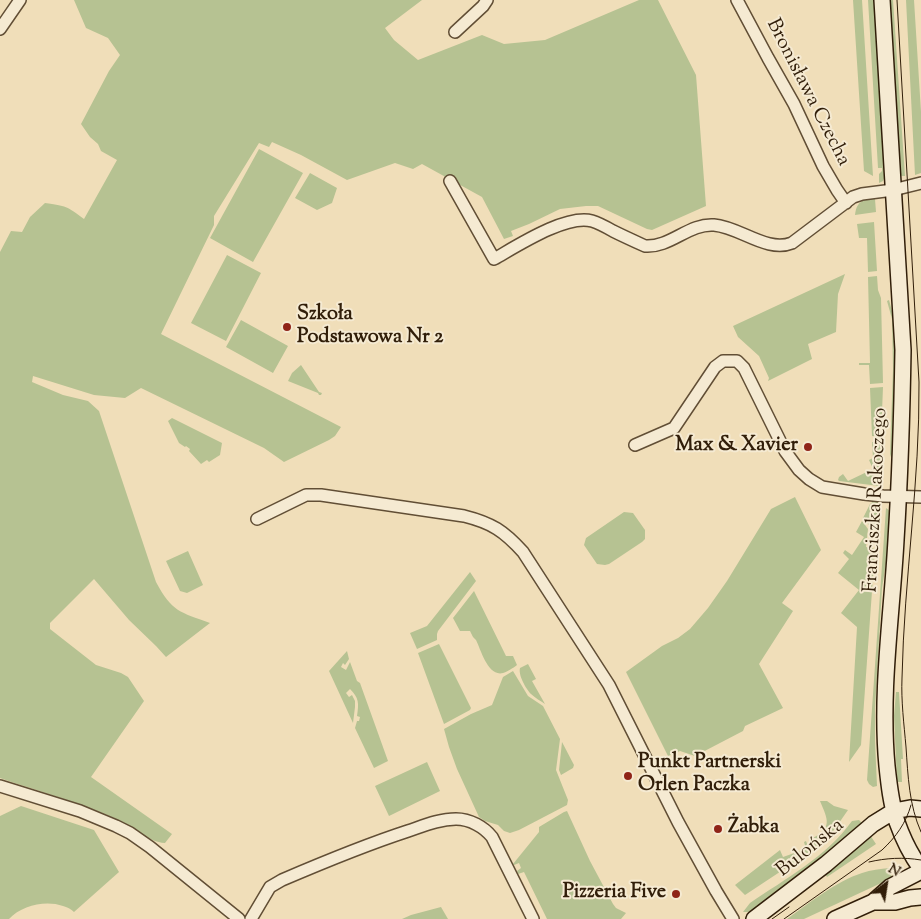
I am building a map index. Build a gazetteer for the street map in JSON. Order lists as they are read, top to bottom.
{
  "streets": {
    "main road": ["Franciszka Rakoczego", "Bulońska"],
    "street": ["Bronisława Czecha"]
  },
  "crossings": [
    ["Franciszka Rakoczego", "Bulońska"]
  ],
  "places": [
    "Szkoła Podstawowa Nr 2",
    "Max & Xavier",
    "Punkt Partnerski Orlen Paczka",
    "Żabka",
    "Pizzeria Five"
  ],
  "north": "top right"
}
